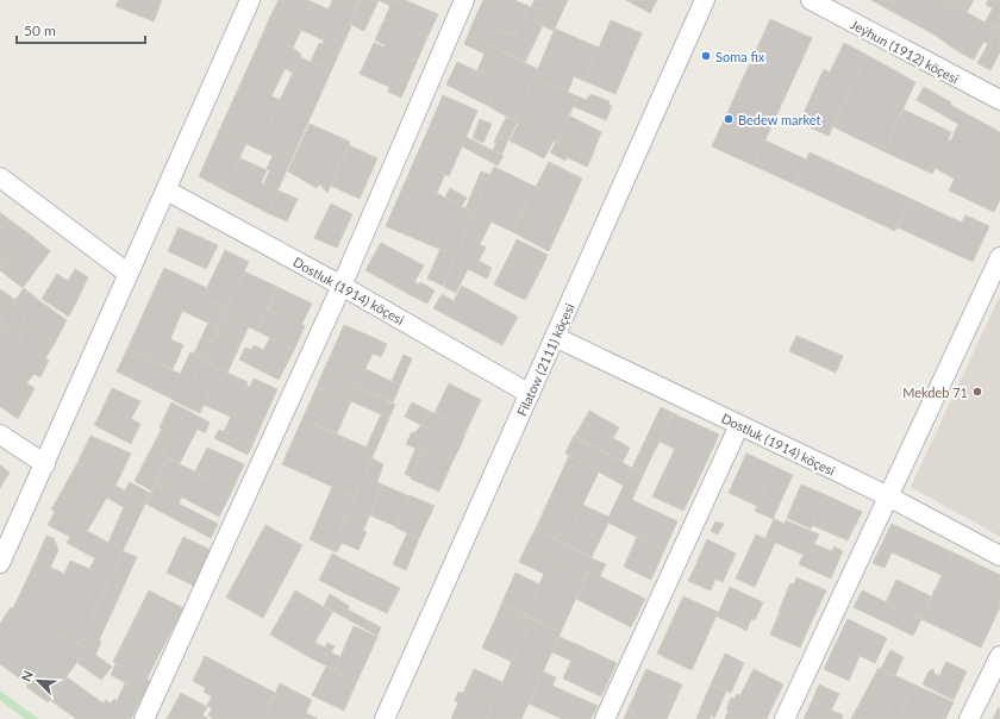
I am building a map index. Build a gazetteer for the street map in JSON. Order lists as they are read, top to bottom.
{
  "streets": {
    "street": ["Jeýhun (1912) köçesi", "Dostluk (1914) köçesi", "Filatow (2111) köçesi"]
  },
  "crossings": [
    ["Dostluk (1914) köçesi", "Filatow (2111) köçesi"]
  ],
  "places": ["Soma fix", "Bedew market", "Mekdeb 71"],
  "scale_bar": "50 m",
  "north": "top left"
}
